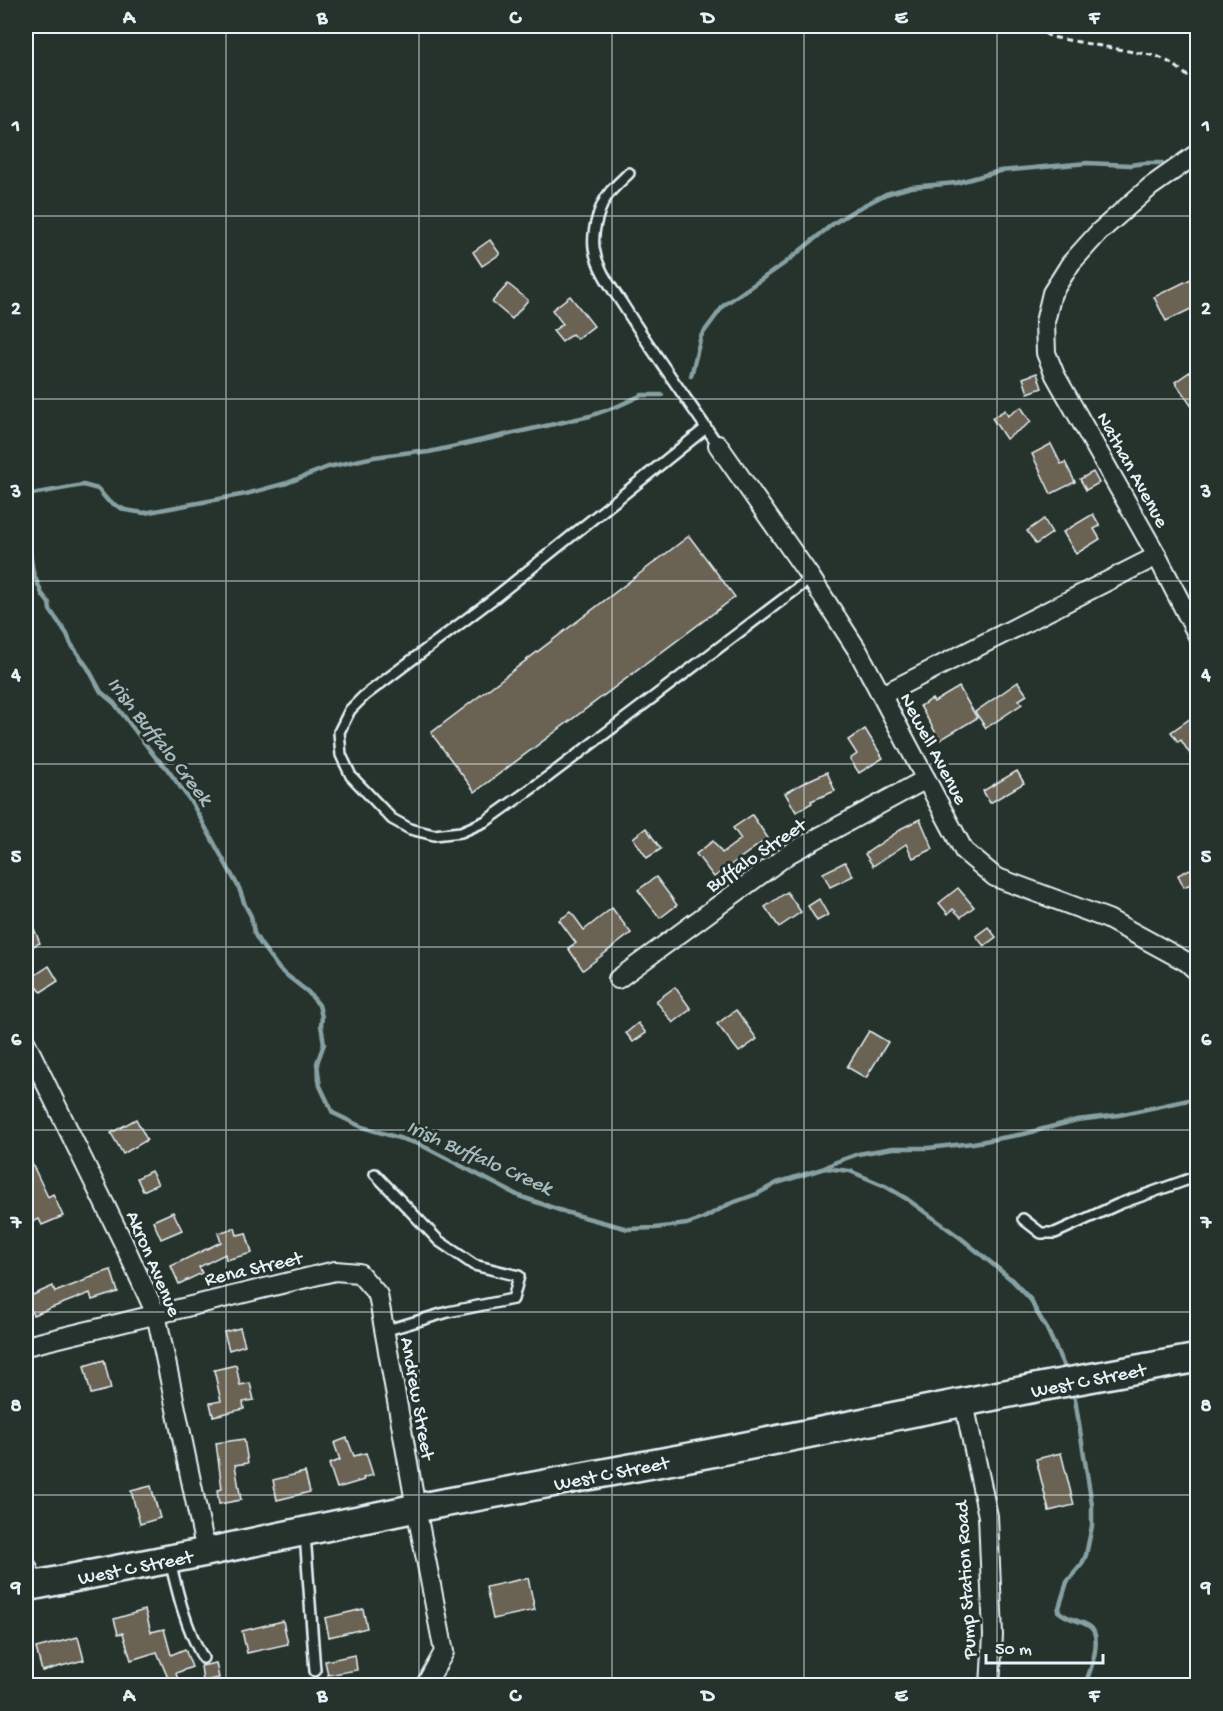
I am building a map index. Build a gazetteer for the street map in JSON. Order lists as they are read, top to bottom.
{
  "streets": {
    "main road": ["West C Street"],
    "street": [
      "Nathan Avenue",
      "Newell Avenue",
      "Buffalo Street",
      "Akron Avenue",
      "Rena Street",
      "Andrew Street",
      "Pump Station Road"
    ]
  },
  "crossings": [
    ["Newell Avenue", "Buffalo Street"],
    ["Akron Avenue", "Rena Street"],
    ["Akron Avenue", "West C Street"],
    ["Rena Street", "Andrew Street"],
    ["West C Street", "Andrew Street"],
    ["West C Street", "Pump Station Road"]
  ],
  "water": ["Irish Buffalo Creek"],
  "scale_bar": "50 m",
  "grid": {
    "columns": [
      "A",
      "B",
      "C",
      "D",
      "E",
      "F"
    ],
    "rows": [
      "1",
      "2",
      "3",
      "4",
      "5",
      "6",
      "7",
      "8",
      "9"
    ]
  }
}
